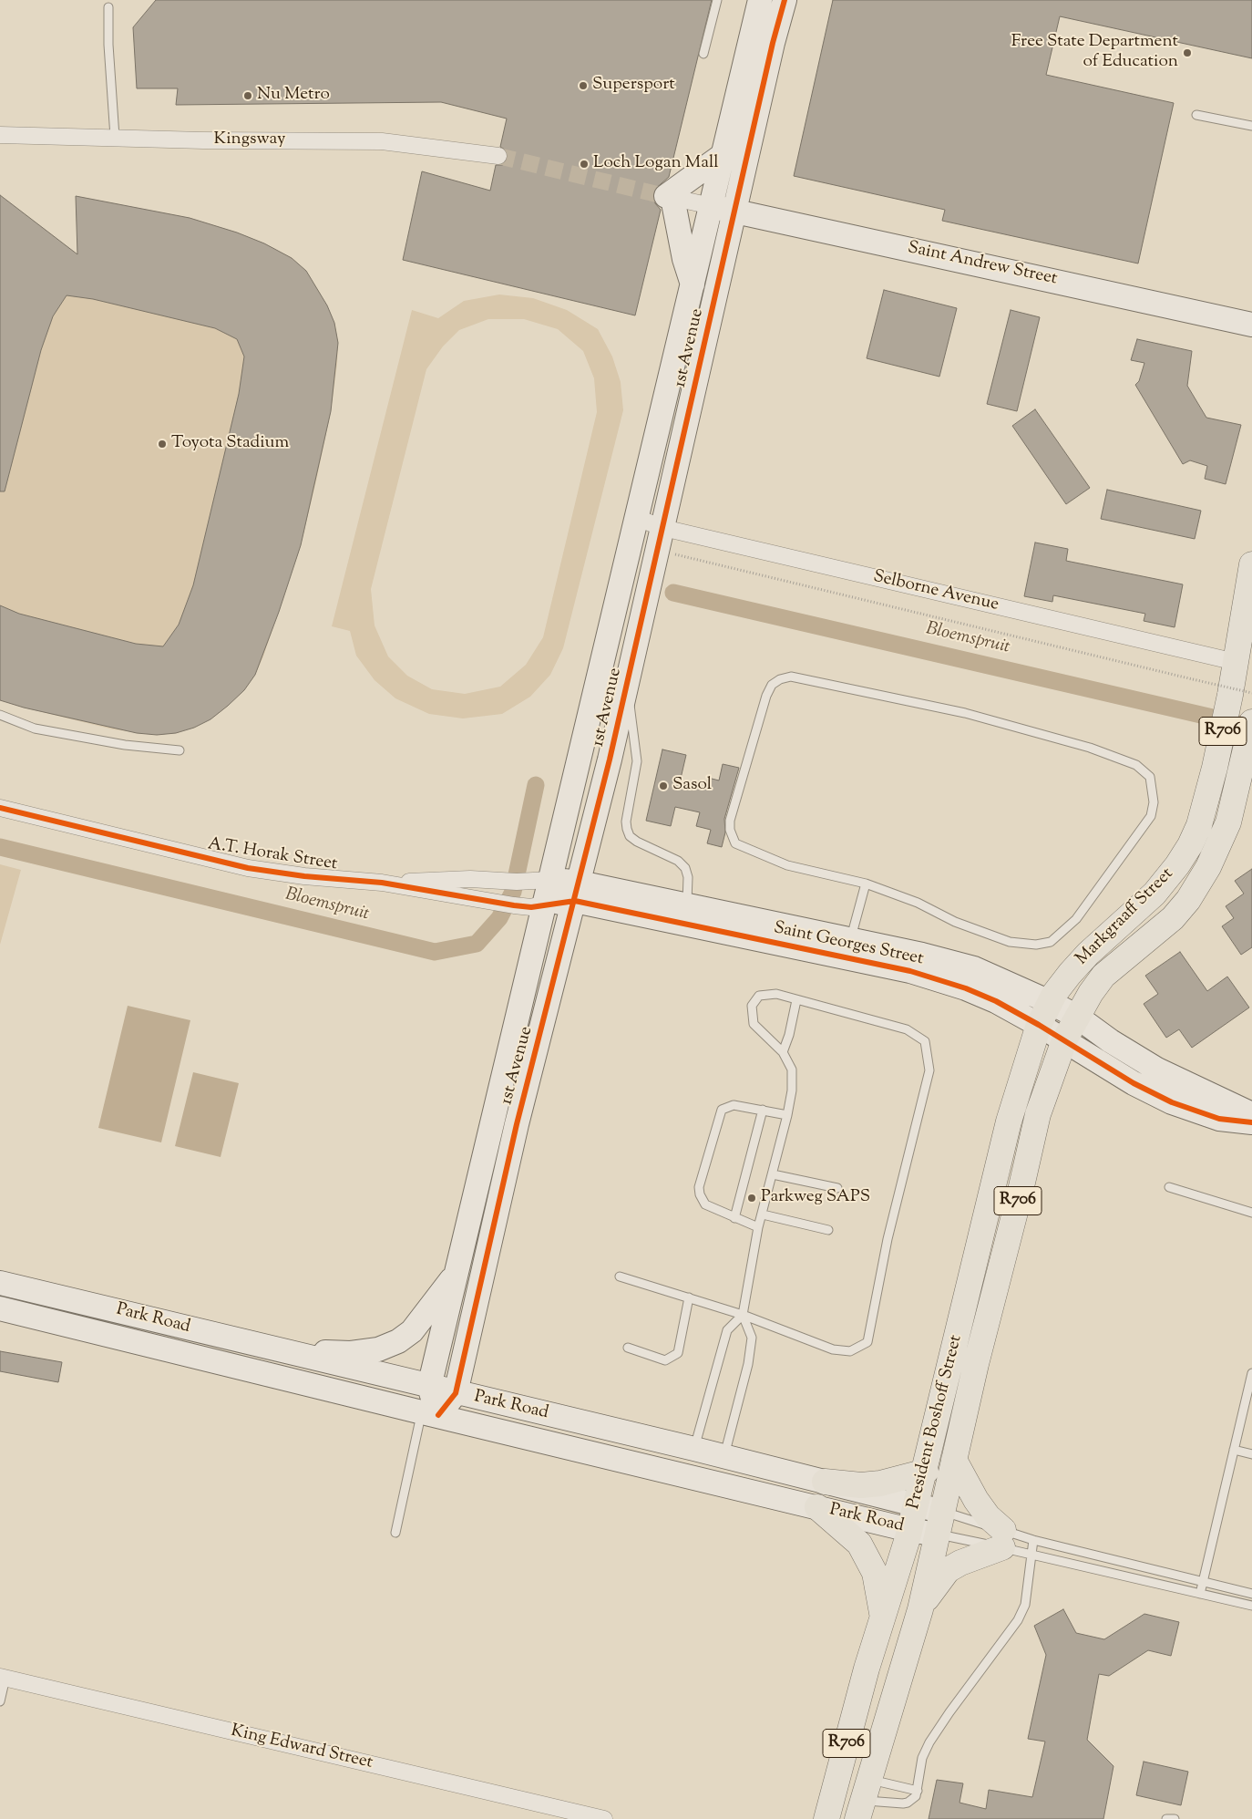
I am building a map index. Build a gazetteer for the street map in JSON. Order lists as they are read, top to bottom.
{
  "streets": {
    "main road": ["R706", "Markgraaff Street", "President Boshoff Street"],
    "street": [
      "Kingsway",
      "Saint Andrew Street",
      "1st Avenue",
      "Selborne Avenue",
      "A.T. Horak Street",
      "Saint Georges Street",
      "Park Road",
      "King Edward Street"
    ]
  },
  "crossings": [
    ["Saint Andrew Street", "1st Avenue"],
    ["1st Avenue", "Selborne Avenue"],
    ["1st Avenue", "A.T. Horak Street"],
    ["1st Avenue", "Saint Georges Street"],
    ["1st Avenue", "Park Road"],
    ["Selborne Avenue", "Markgraaff Street"],
    ["A.T. Horak Street", "Saint Georges Street"],
    ["Markgraaff Street", "Saint Georges Street"],
    ["Markgraaff Street", "President Boshoff Street"],
    ["Saint Georges Street", "President Boshoff Street"],
    ["Park Road", "President Boshoff Street"]
  ],
  "water": ["Bloemspruit"],
  "places": [
    "Free State Department of Education",
    "Supersport",
    "Nu Metro",
    "Loch Logan Mall",
    "Toyota Stadium",
    "Sasol",
    "Parkweg SAPS"
  ]
}
